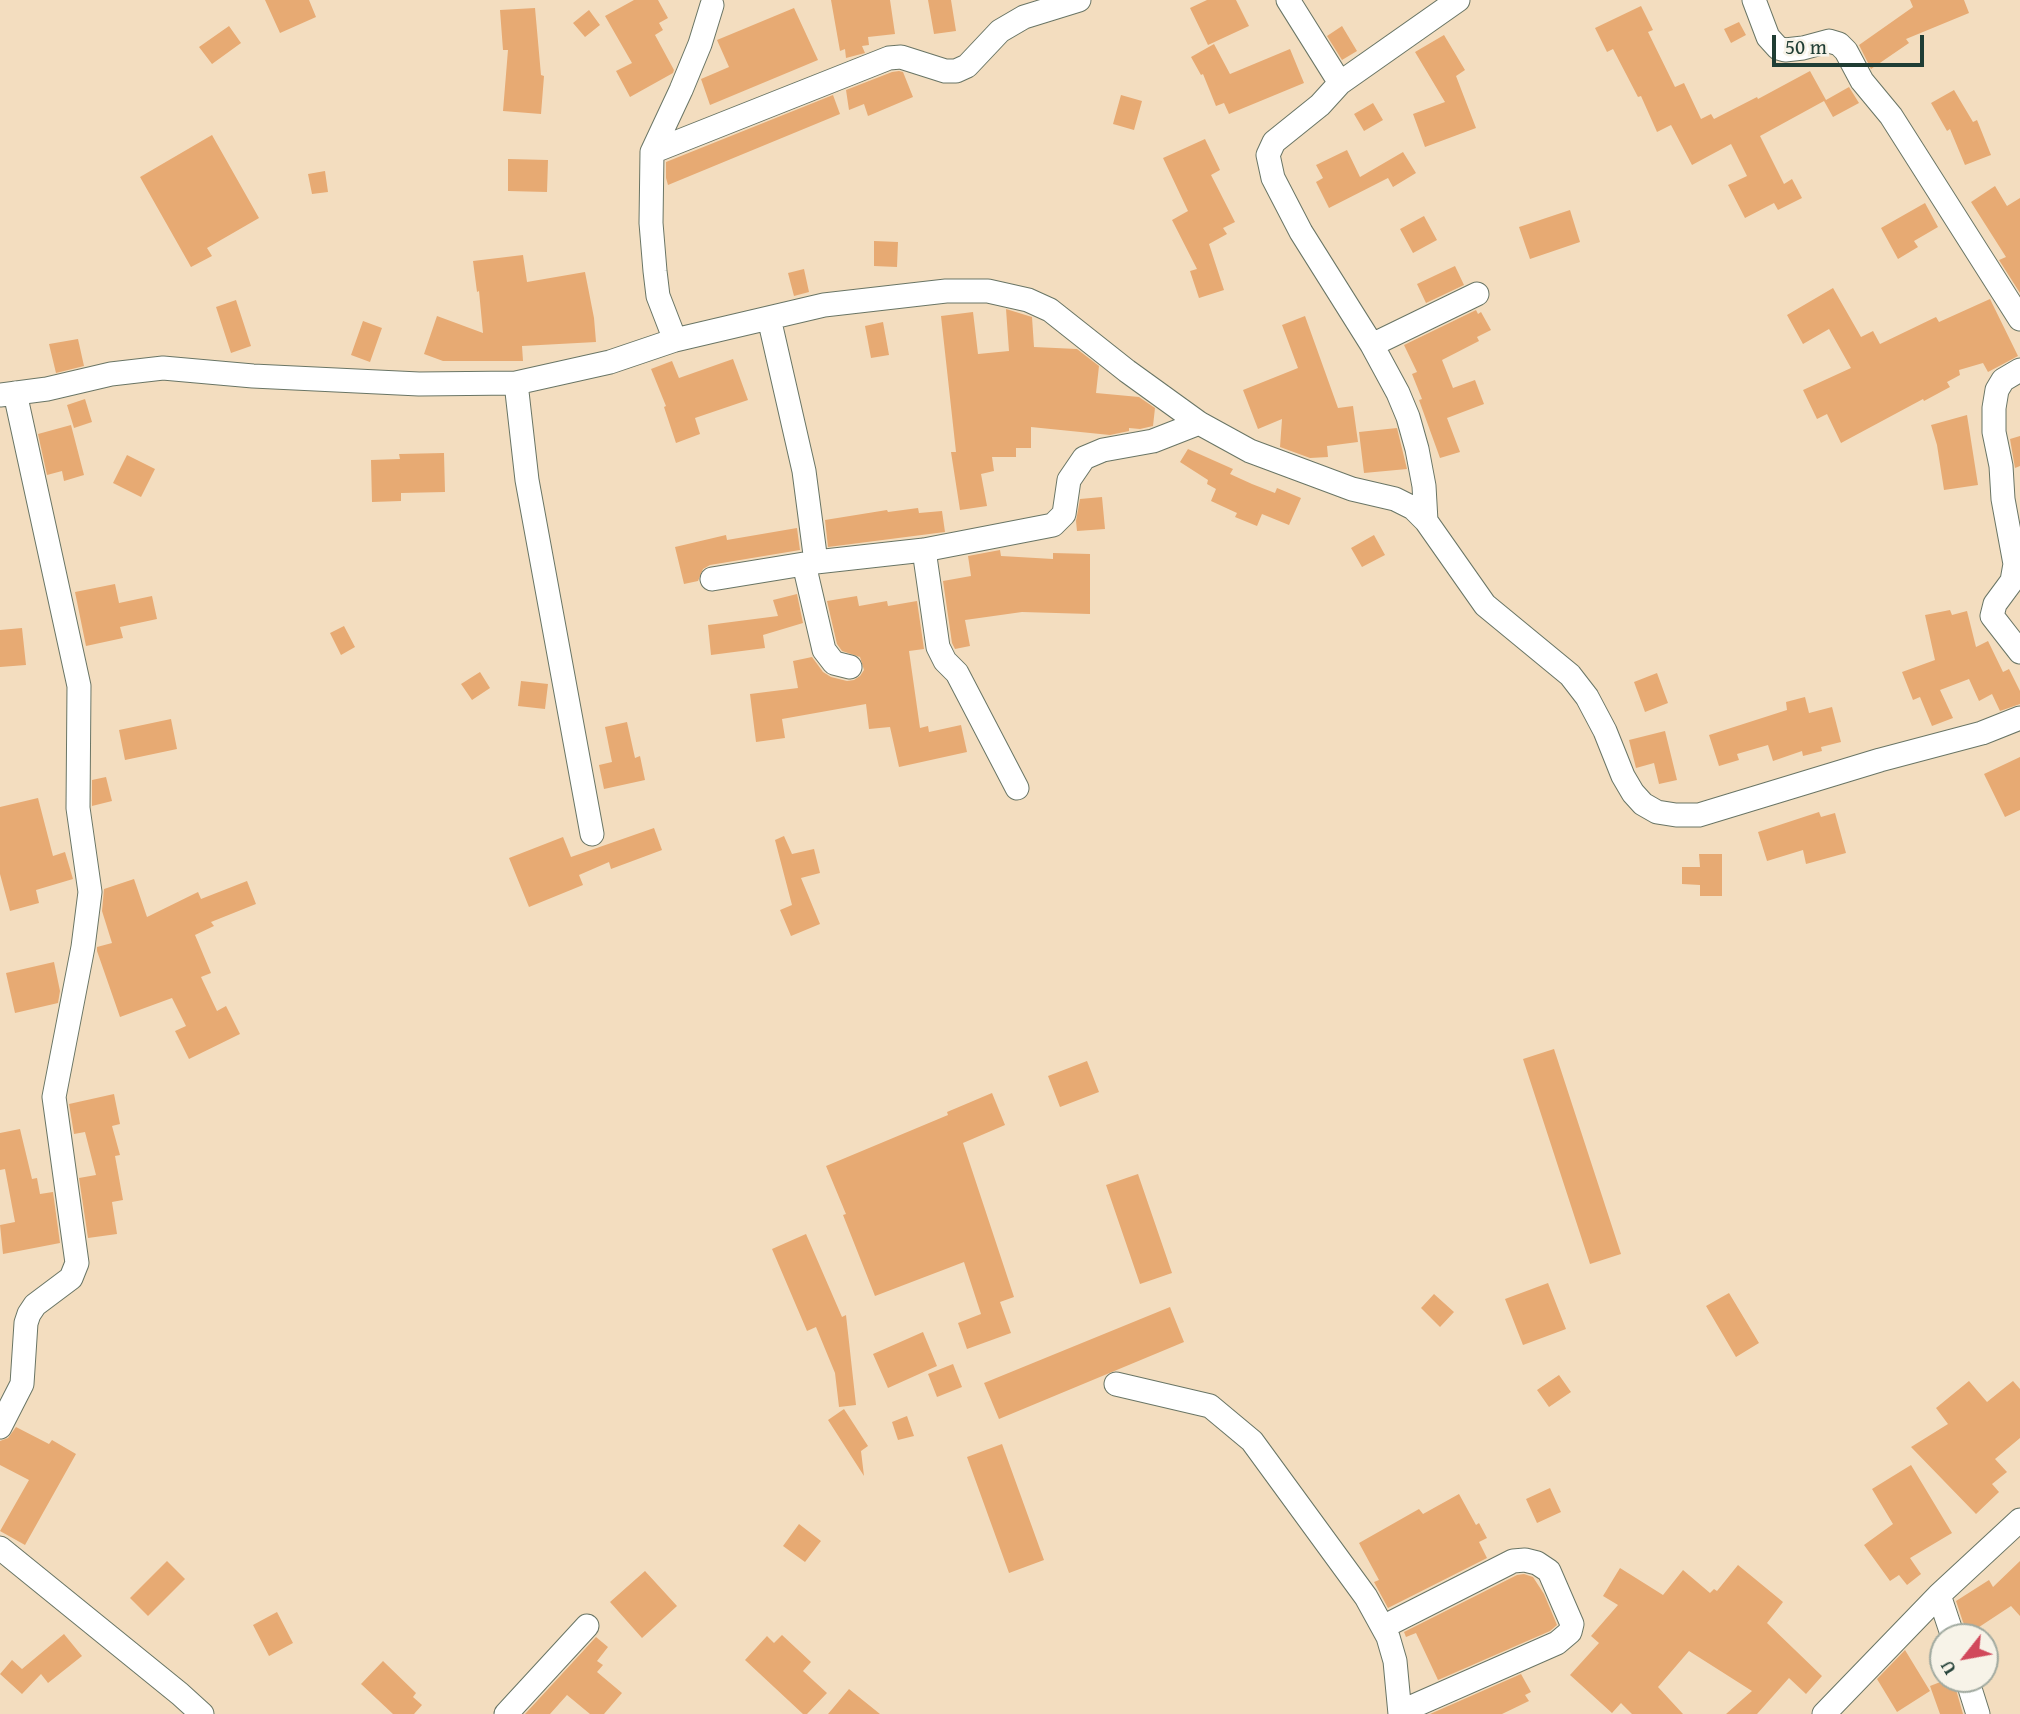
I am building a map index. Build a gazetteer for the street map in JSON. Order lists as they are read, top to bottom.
{
  "scale_bar": "50 m",
  "north": "bottom left"
}
